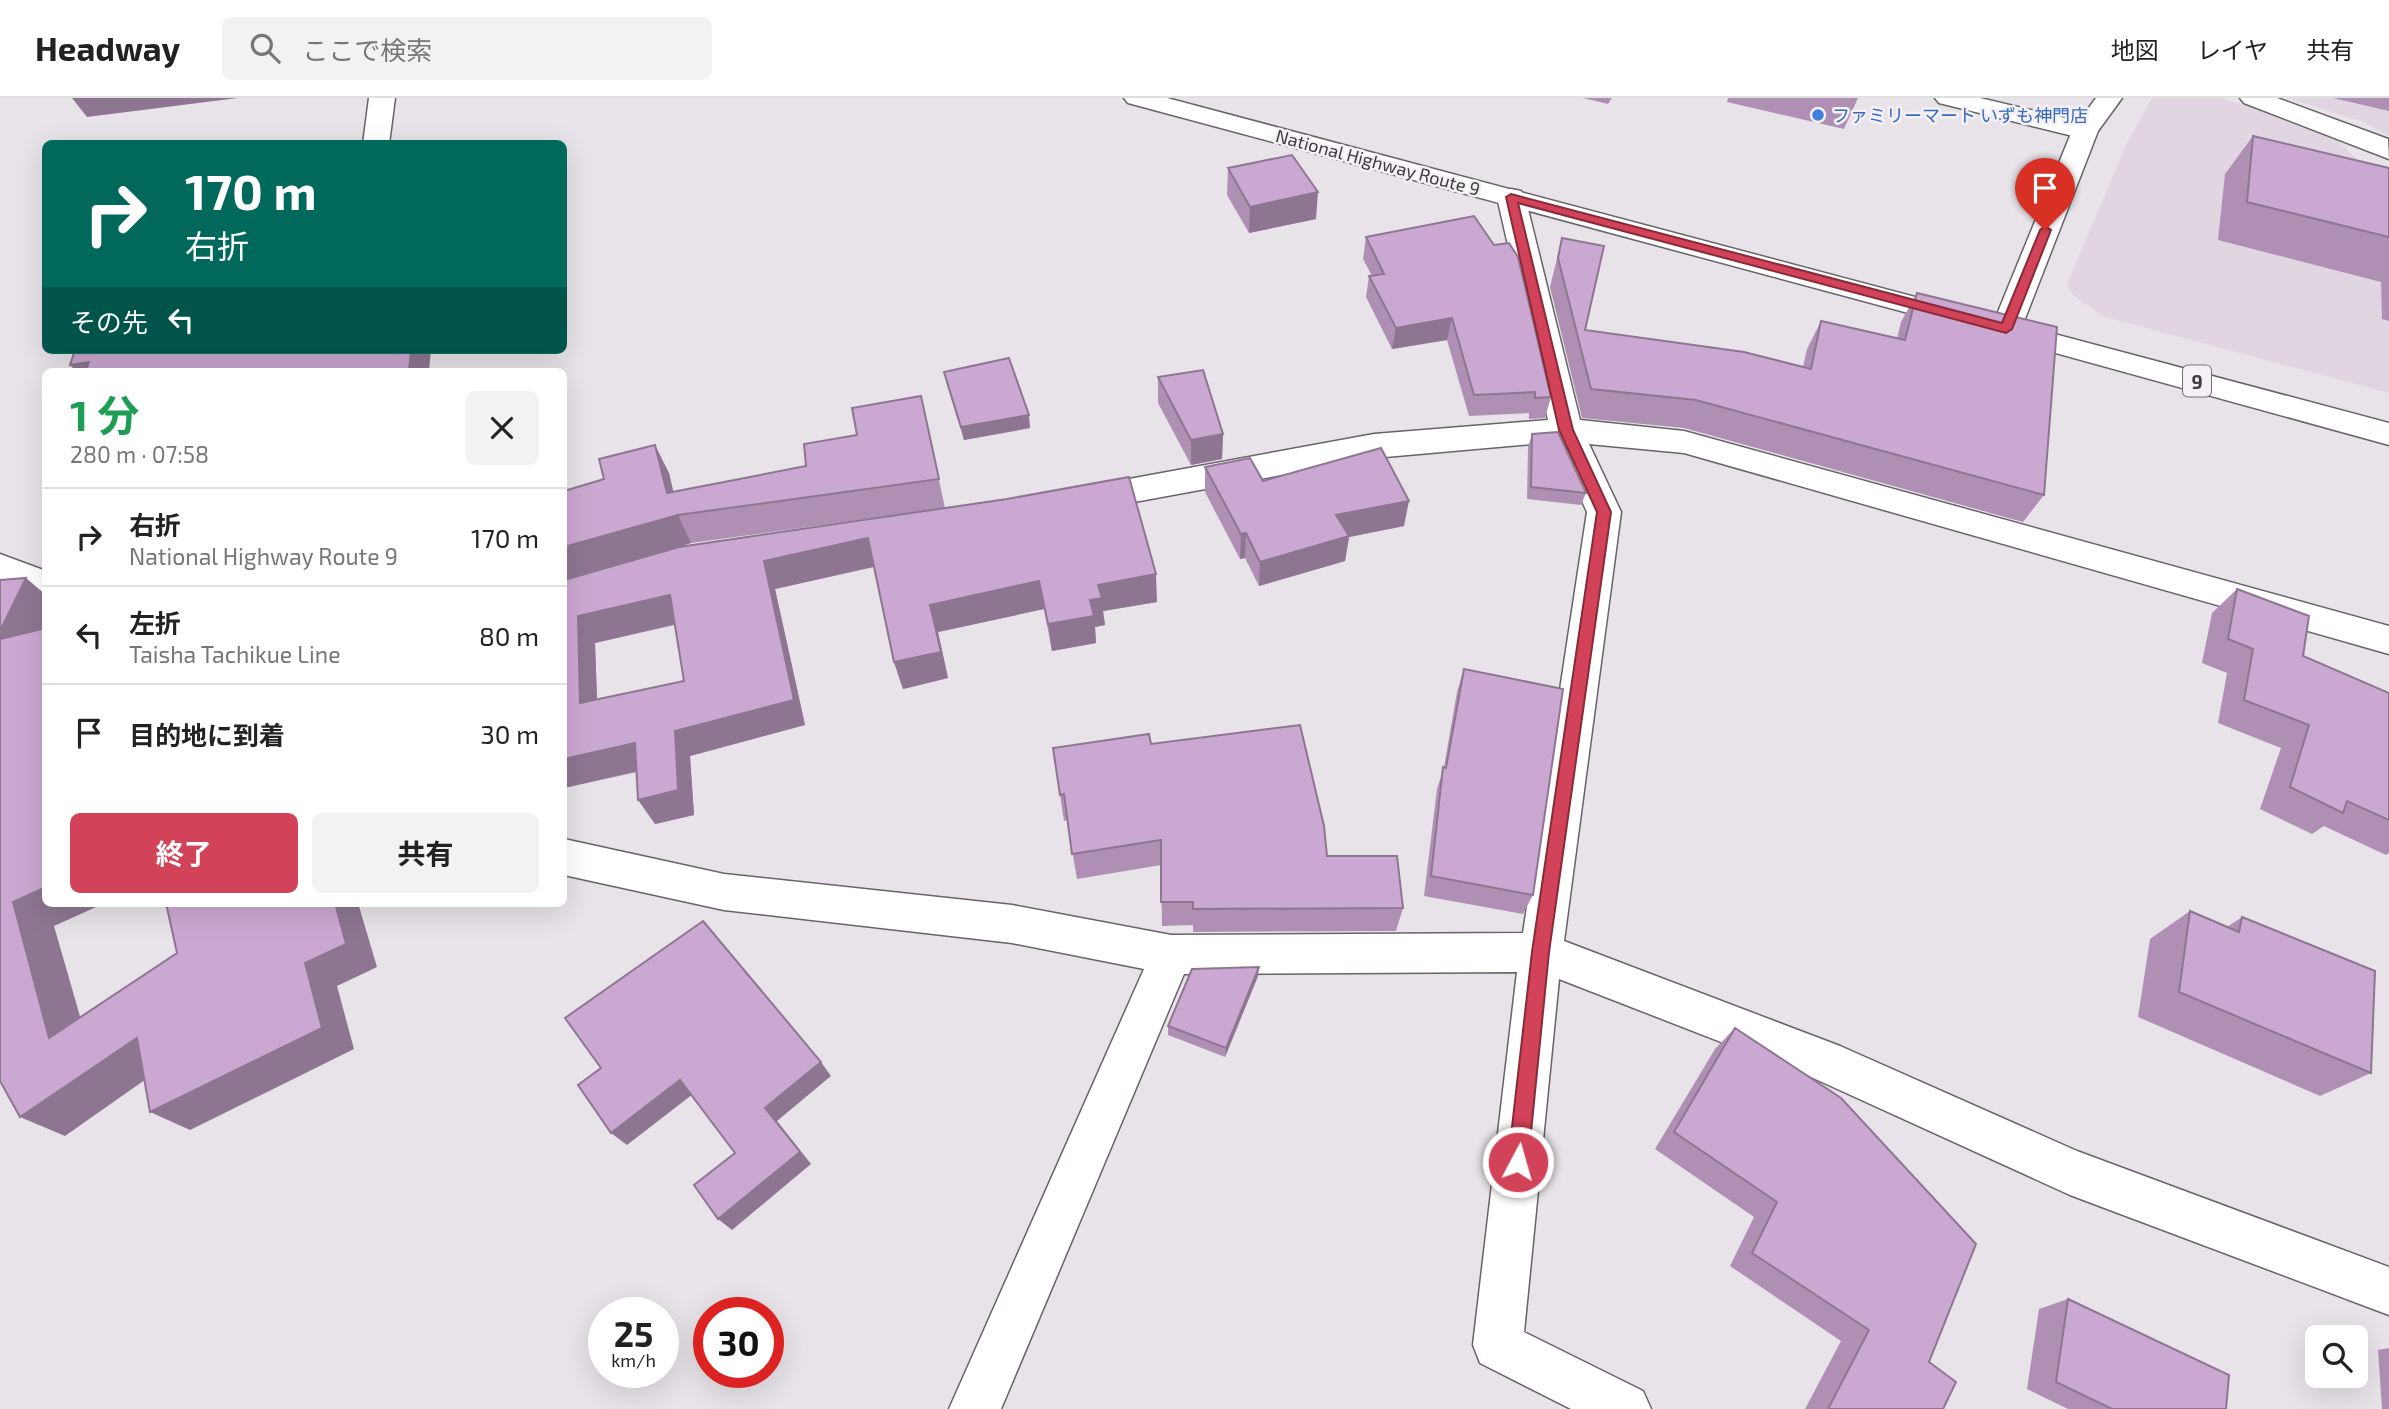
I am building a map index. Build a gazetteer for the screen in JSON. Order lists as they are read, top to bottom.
{
  "streets": {
    "main road": ["National Highway Route 9", "9"]
  },
  "places": ["ファミリーマート いずも神門店"],
  "page": {
    "header": "Headway",
    "search": "ここで検索",
    "nav": ["地図", "レイヤ", "共有"],
    "turn": ["170 m", "右折"],
    "then": "その先",
    "heading": ["1 分", "280 m · 07:58"],
    "list": [
      {
        "name": "右折",
        "note": "National Highway Route 9",
        "value": "170 m"
      },
      {
        "name": "左折",
        "note": "Taisha Tachikue Line",
        "value": "80 m"
      },
      {
        "name": "目的地に到着",
        "value": "30 m"
      }
    ],
    "buttons": ["終了", "共有"],
    "speed": "25 km/h",
    "limit": "30"
  }
}
